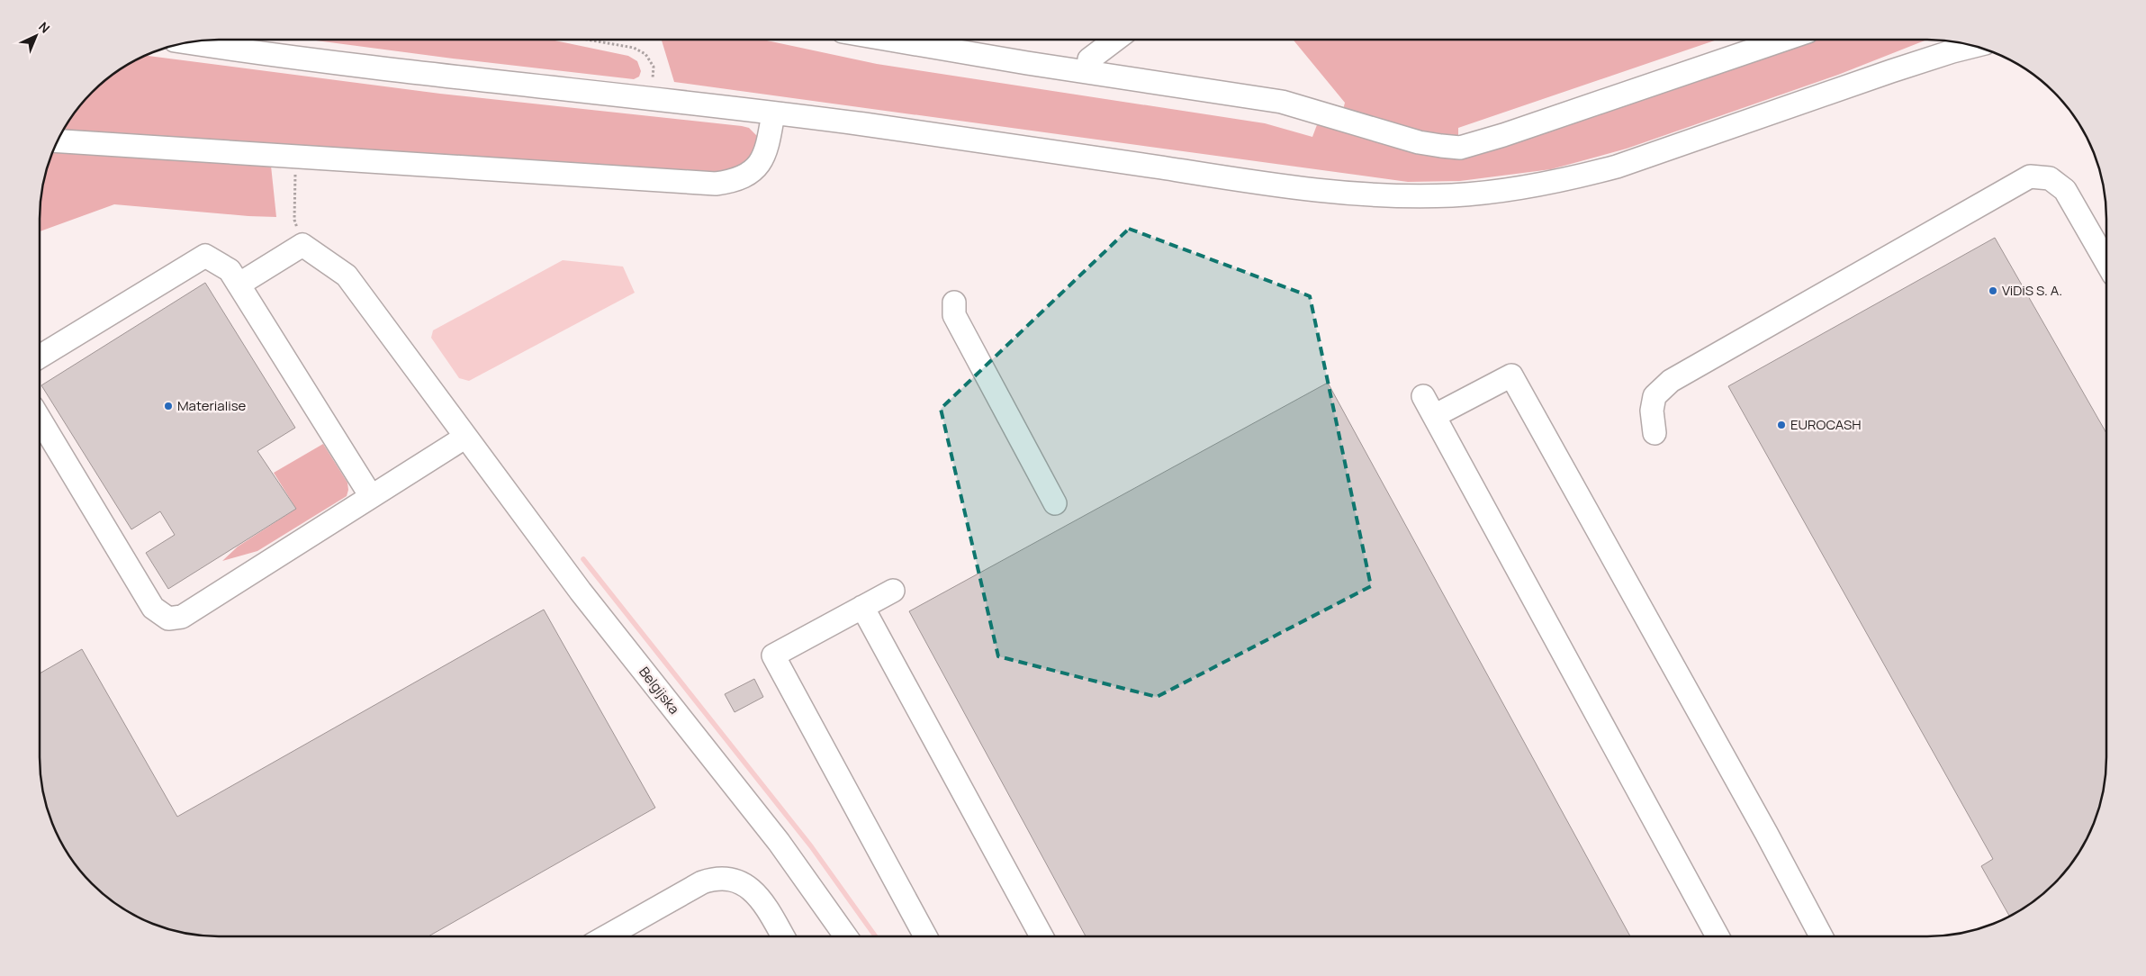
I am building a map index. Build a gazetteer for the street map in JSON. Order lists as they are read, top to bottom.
{
  "streets": {
    "street": ["Belgijska"]
  },
  "places": ["ViDiS S. A.", "Materialise", "EUROCASH"],
  "north": "top right"
}
